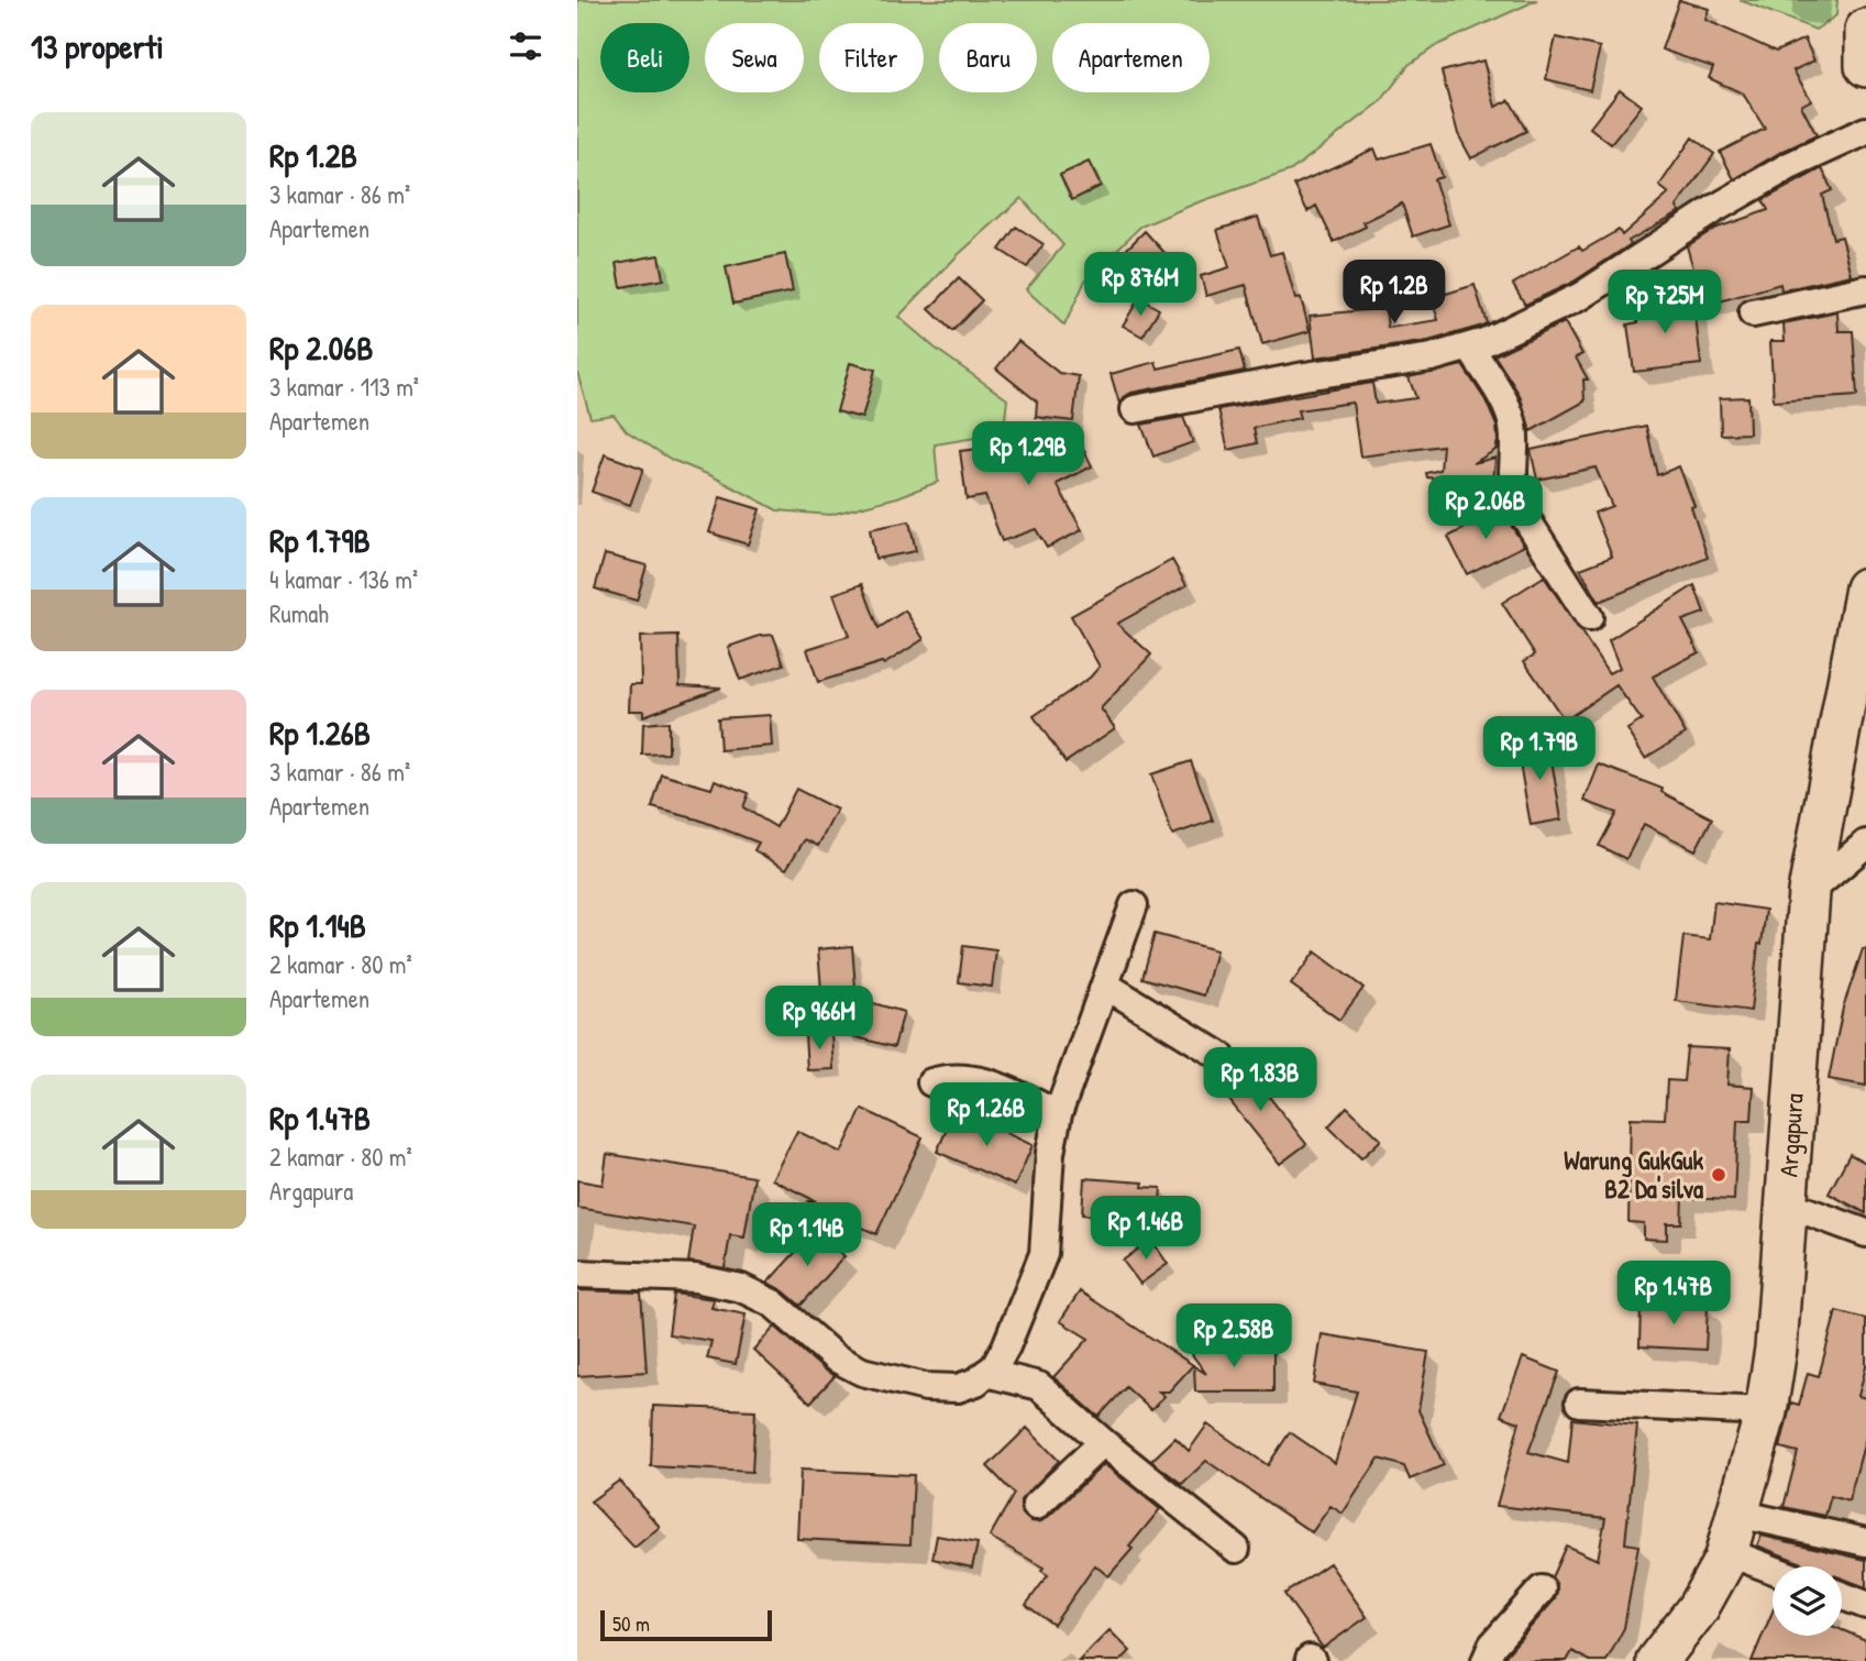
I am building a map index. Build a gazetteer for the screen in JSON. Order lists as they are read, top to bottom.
{
  "streets": {
    "highway": ["Argapura"]
  },
  "places": ["Warung GukGuk B2 Da'silva"],
  "scale_bar": "50 m",
  "page": {
    "heading": "13 properti",
    "chip": [
      "Beli",
      "Sewa",
      "Filter",
      "Baru",
      "Apartemen"
    ],
    "list": [
      {
        "name": "Rp 1.2B",
        "note": "3 kamar · 86 m² · Apartemen"
      },
      {
        "name": "Rp 2.06B",
        "note": "3 kamar · 113 m² · Apartemen"
      },
      {
        "name": "Rp 1.79B",
        "note": "4 kamar · 136 m² · Rumah"
      },
      {
        "name": "Rp 1.26B",
        "note": "3 kamar · 86 m² · Apartemen"
      },
      {
        "name": "Rp 1.14B",
        "note": "2 kamar · 80 m² · Apartemen"
      },
      {
        "name": "Rp 1.47B",
        "note": "2 kamar · 80 m² · Argapura"
      }
    ],
    "price": [
      "Rp 876M",
      "Rp 1.2B",
      "Rp 725M",
      "Rp 1.29B",
      "Rp 2.06B",
      "Rp 1.79B",
      "Rp 966M",
      "Rp 1.83B",
      "Rp 1.26B",
      "Rp 1.46B",
      "Rp 1.14B",
      "Rp 1.47B",
      "Rp 2.58B"
    ],
    "scale": "50 m"
  }
}
